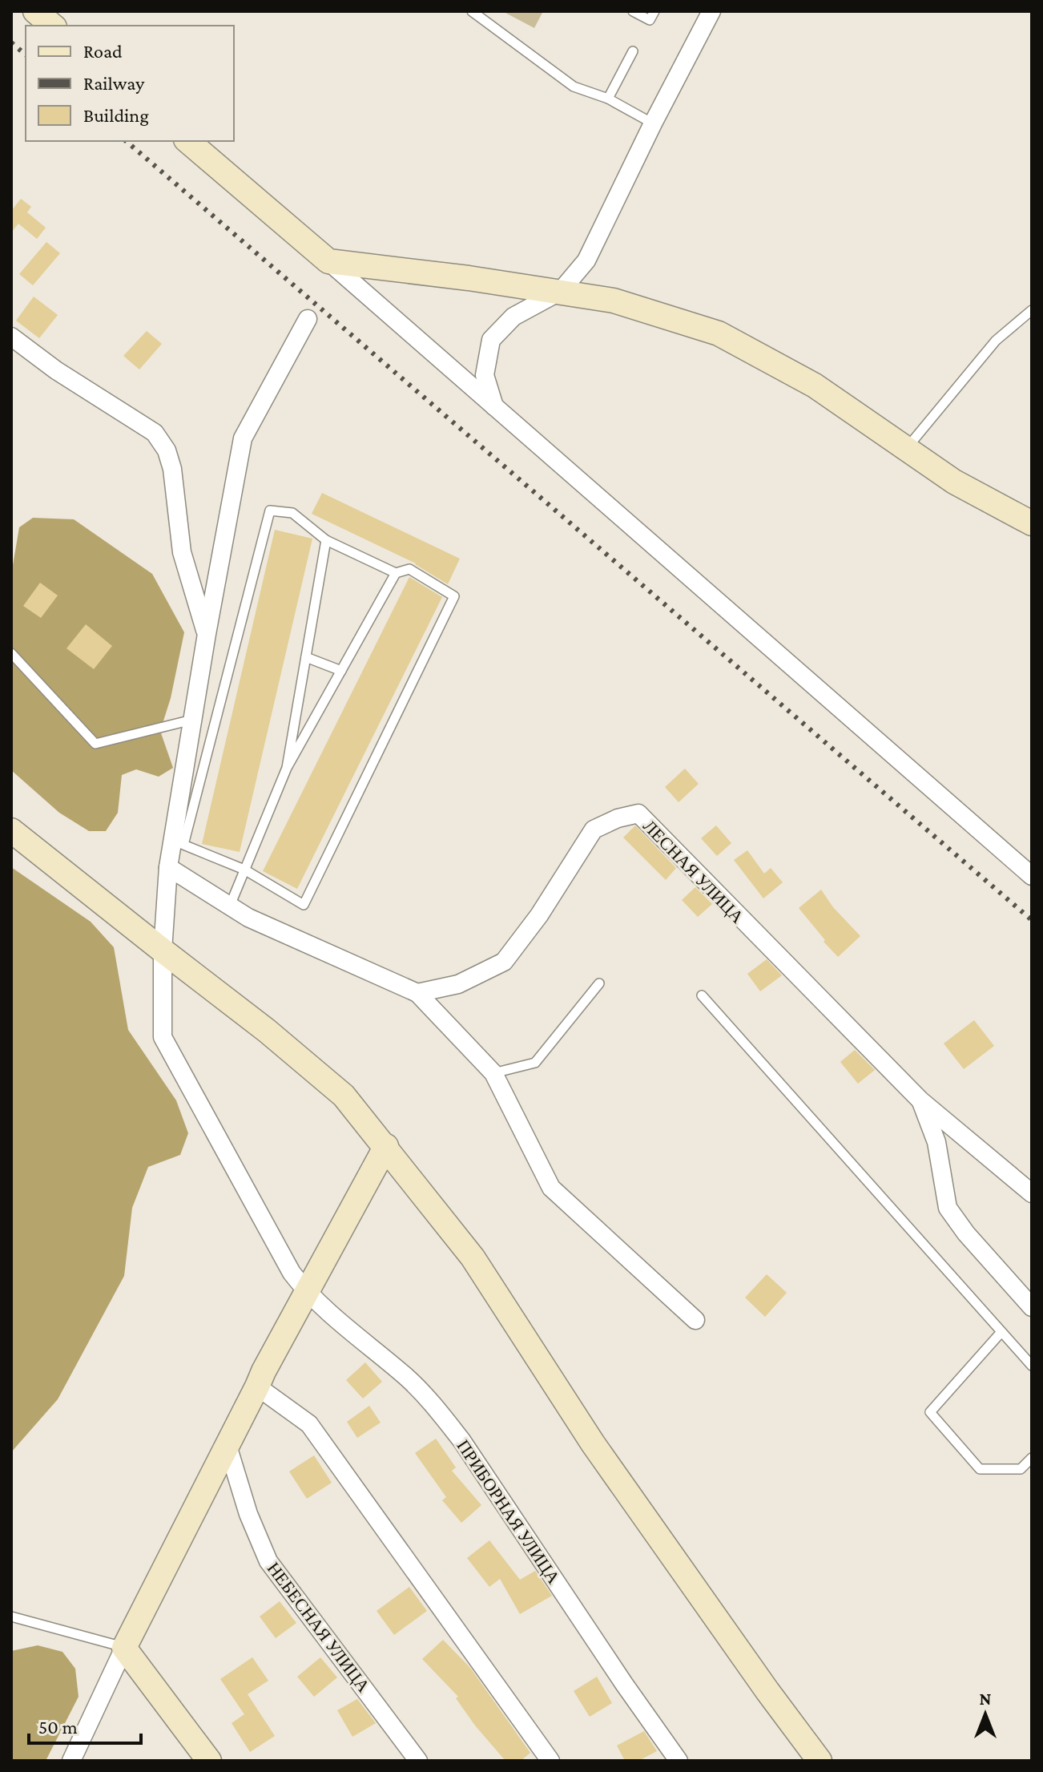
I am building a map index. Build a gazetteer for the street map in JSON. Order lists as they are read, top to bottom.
{
  "streets": {
    "street": ["ЛЕСНАЯ УЛИЦА", "ПРИБОРНАЯ УЛИЦА", "НЕБЕСНАЯ УЛИЦА"]
  },
  "legend": ["Road", "Railway", "Building"],
  "scale_bar": "50 m",
  "north": "top"
}
